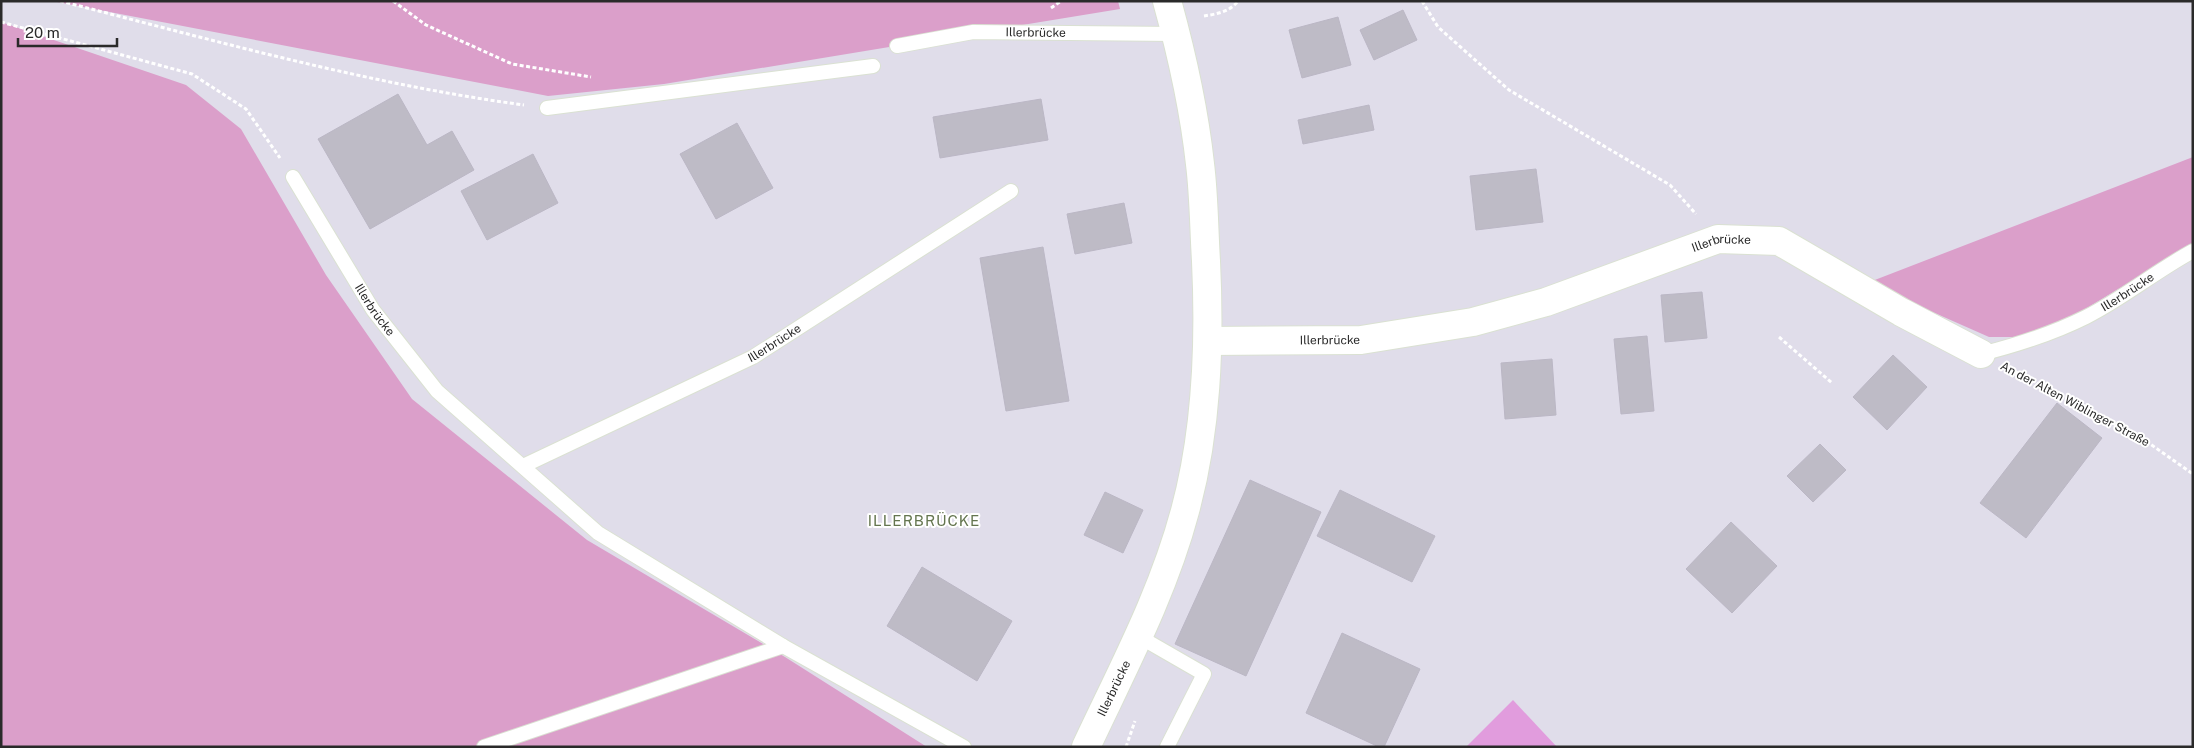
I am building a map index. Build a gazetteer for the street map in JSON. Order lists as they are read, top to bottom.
{
  "streets": {
    "street": ["Illerbrücke"],
    "path": ["An der Alten Wiblinger Straße"]
  },
  "crossings": [
    ["Illerbrücke", "An der Alten Wiblinger Straße"]
  ],
  "districts": ["ILLERBRÜCKE"],
  "scale_bar": "20 m"
}
